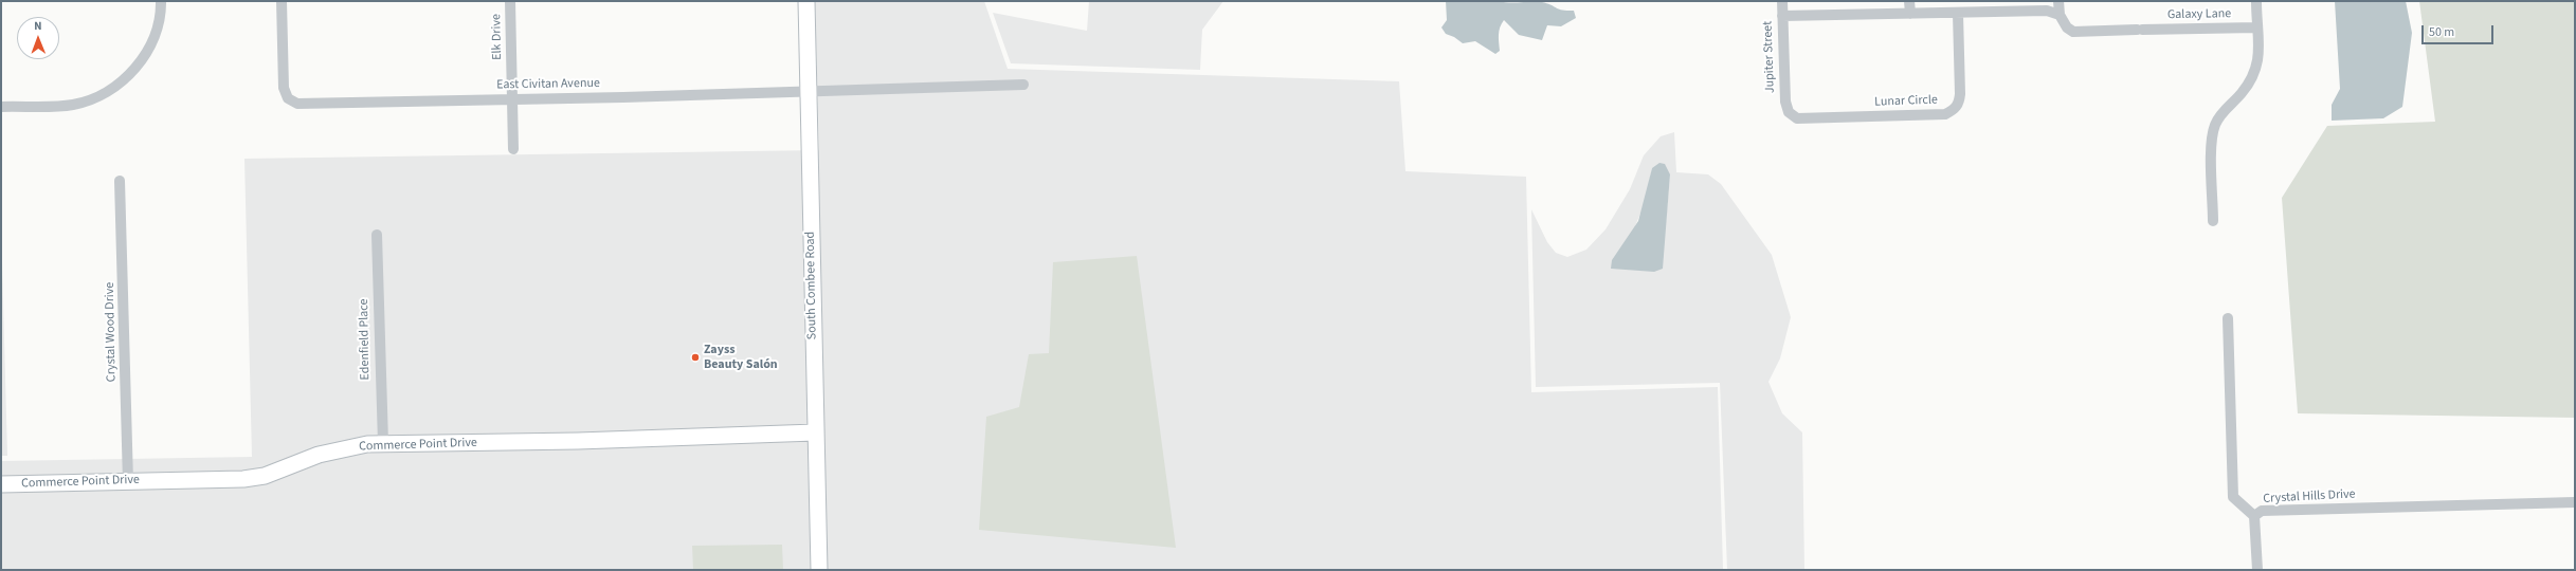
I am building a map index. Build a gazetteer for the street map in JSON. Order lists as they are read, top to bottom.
{
  "streets": {
    "street": [
      "Galaxy Lane",
      "Elk Drive",
      "Jupiter Street",
      "East Civitan Avenue",
      "Lunar Circle",
      "South Combee Road",
      "Crystal Wood Drive",
      "Edenfield Place",
      "Commerce Point Drive",
      "Crystal Hills Drive"
    ]
  },
  "crossings": [
    ["Elk Drive", "East Civitan Avenue"],
    ["Jupiter Street", "Lunar Circle"],
    ["East Civitan Avenue", "South Combee Road"],
    ["South Combee Road", "Commerce Point Drive"],
    ["Crystal Wood Drive", "Commerce Point Drive"],
    ["Edenfield Place", "Commerce Point Drive"]
  ],
  "places": ["Zayss Beauty Salón"],
  "scale_bar": "50 m",
  "north": "top"
}
